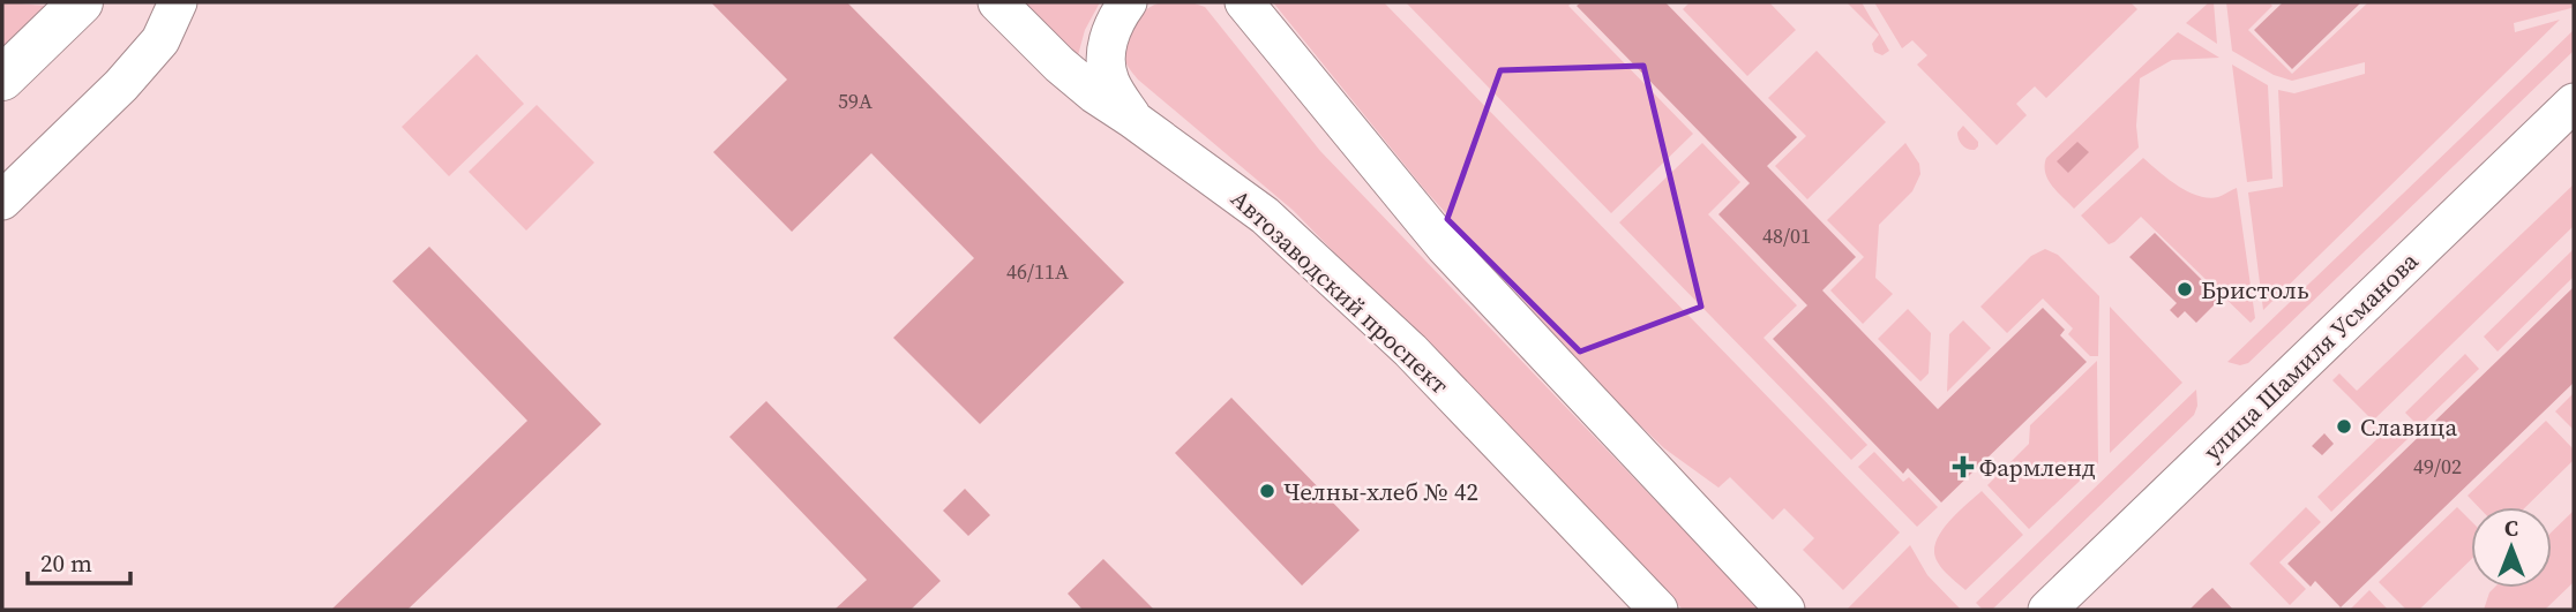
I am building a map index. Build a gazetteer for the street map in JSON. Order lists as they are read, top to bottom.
{
  "streets": {
    "street": ["Автозаводский проспект", "улица Шамиля Усманова"]
  },
  "places": {
    "other": ["Бристоль", "Славица", "Челны-хлеб № 42"],
    "health": ["Фармленд"]
  },
  "house_numbers": [
    "59А",
    "48/01",
    "46/11А",
    "49/02"
  ],
  "scale_bar": "20 m",
  "north": "top"
}
